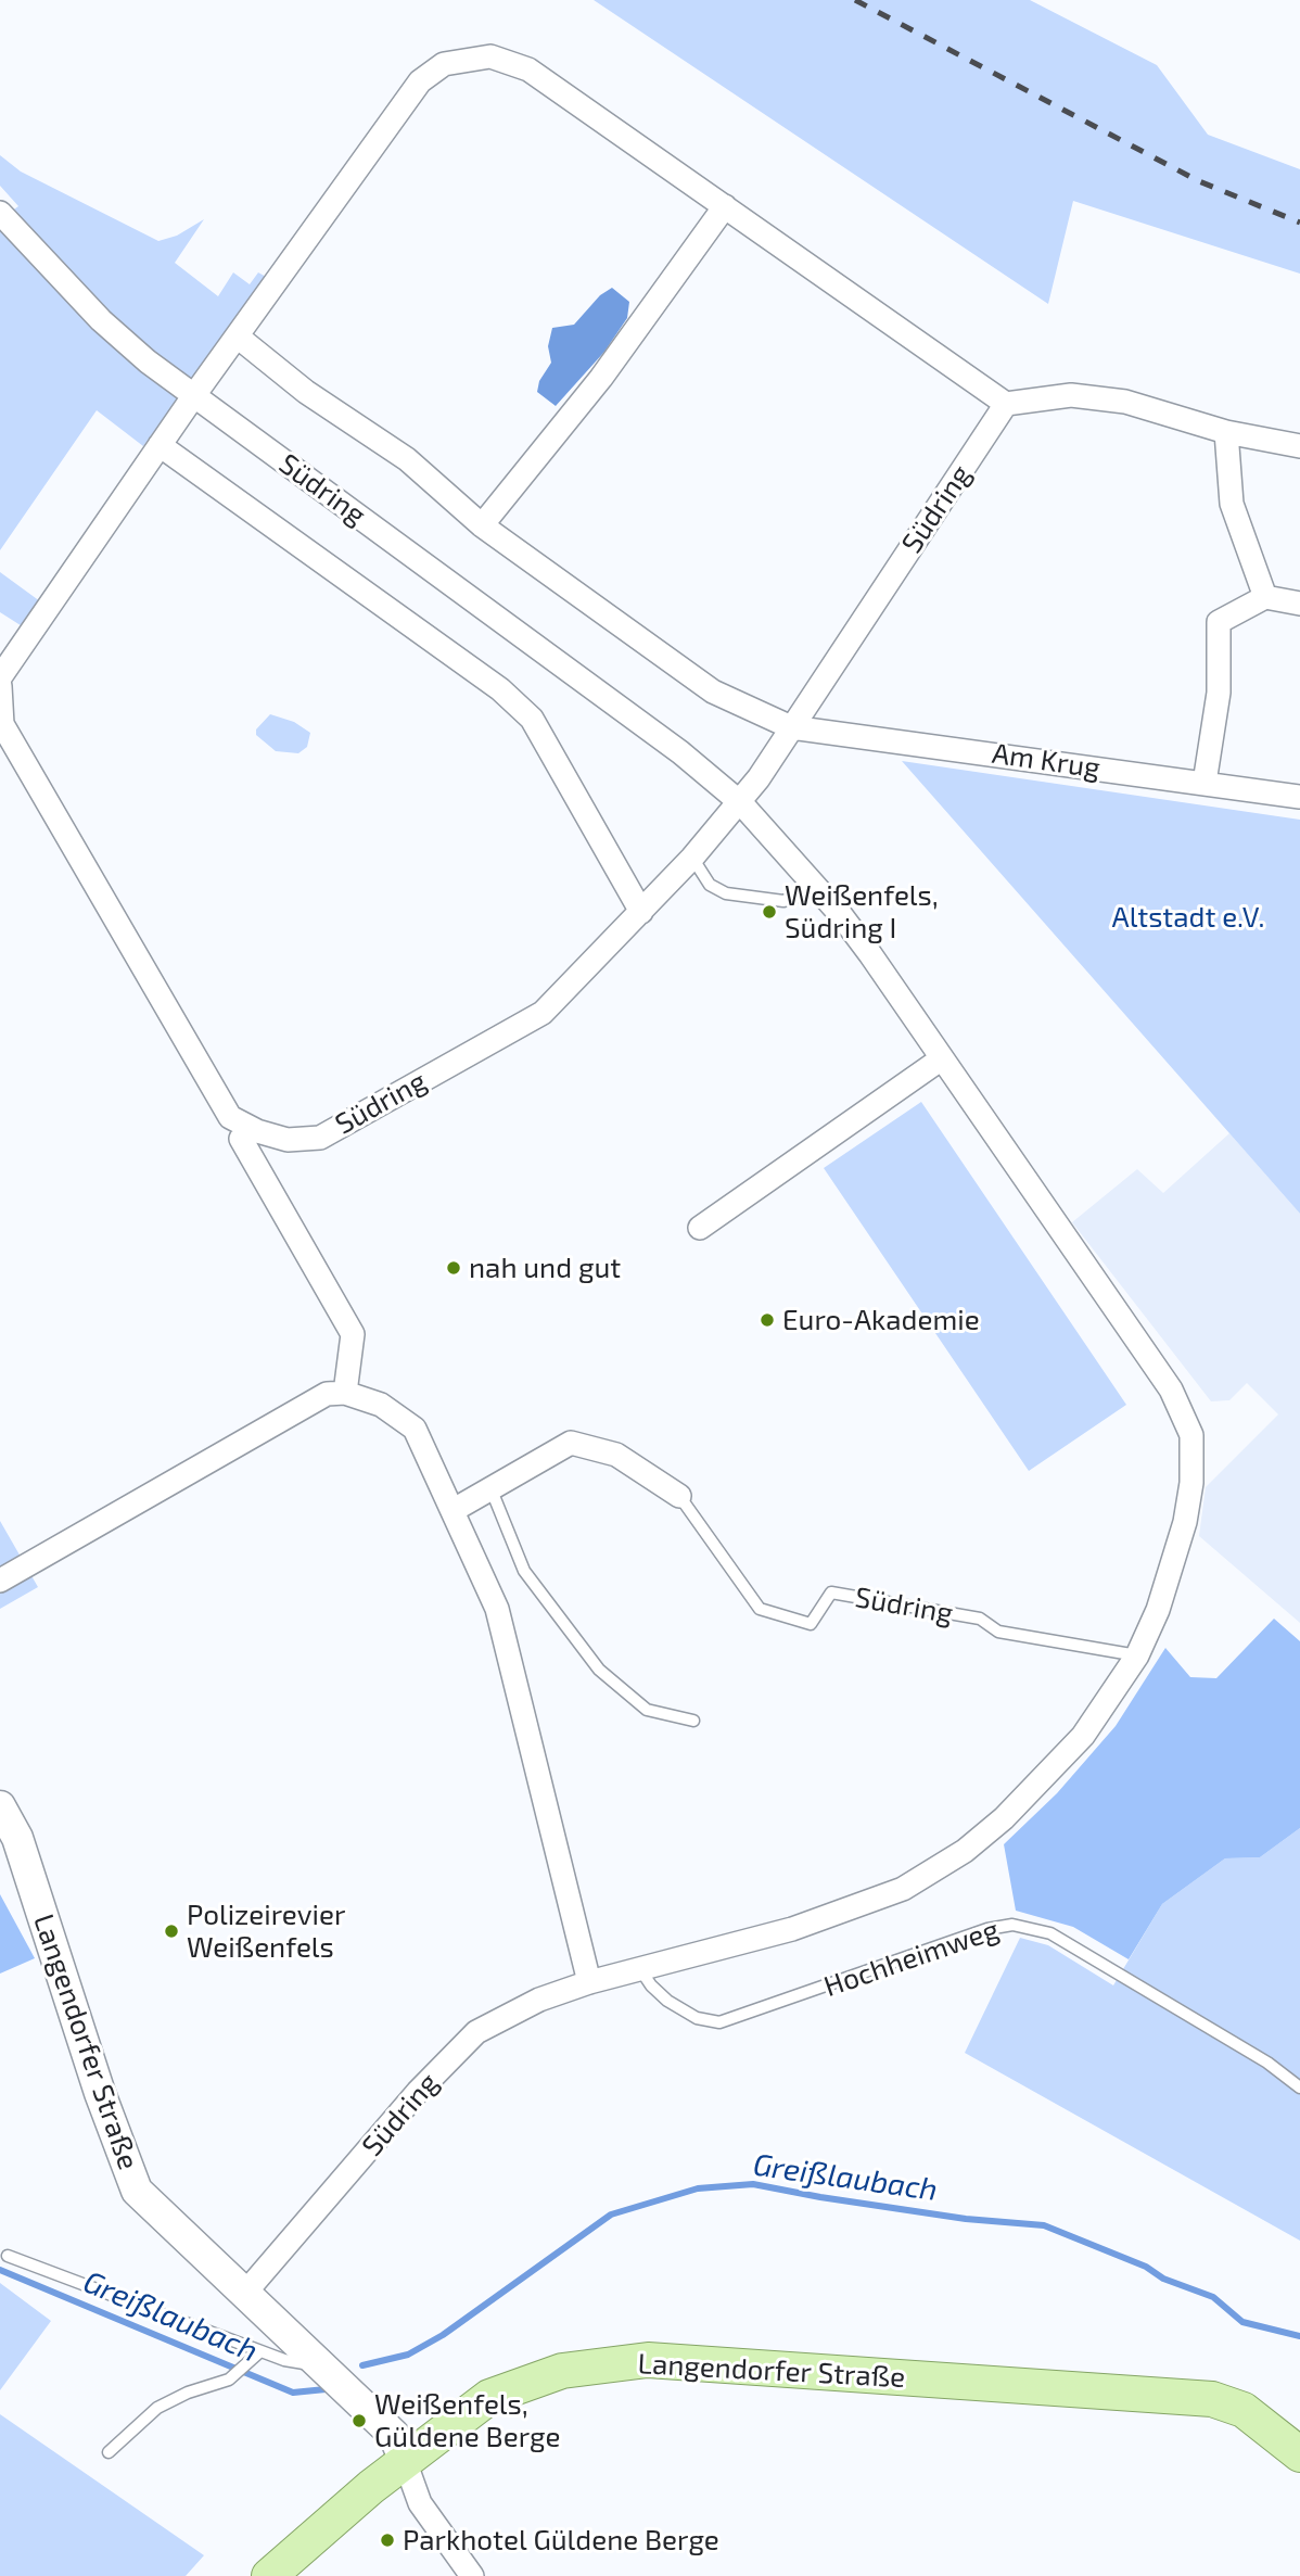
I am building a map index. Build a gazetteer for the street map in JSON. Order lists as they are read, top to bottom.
{
  "streets": {
    "main road": ["Langendorfer Straße"],
    "street": ["Südring", "Am Krug"],
    "lane": ["Hochheimweg"]
  },
  "crossings": [
    ["Südring", "Am Krug"],
    ["Südring", "Hochheimweg"],
    ["Südring", "Langendorfer Straße"]
  ],
  "water": ["Greißlaubach"],
  "parks": ["Altstadt e.V."],
  "places": [
    "Weißenfels, Südring I",
    "nah und gut",
    "Euro-Akademie",
    "Polizeirevier Weißenfels",
    "Weißenfels, Güldene Berge",
    "Parkhotel Güldene Berge"
  ]
}
